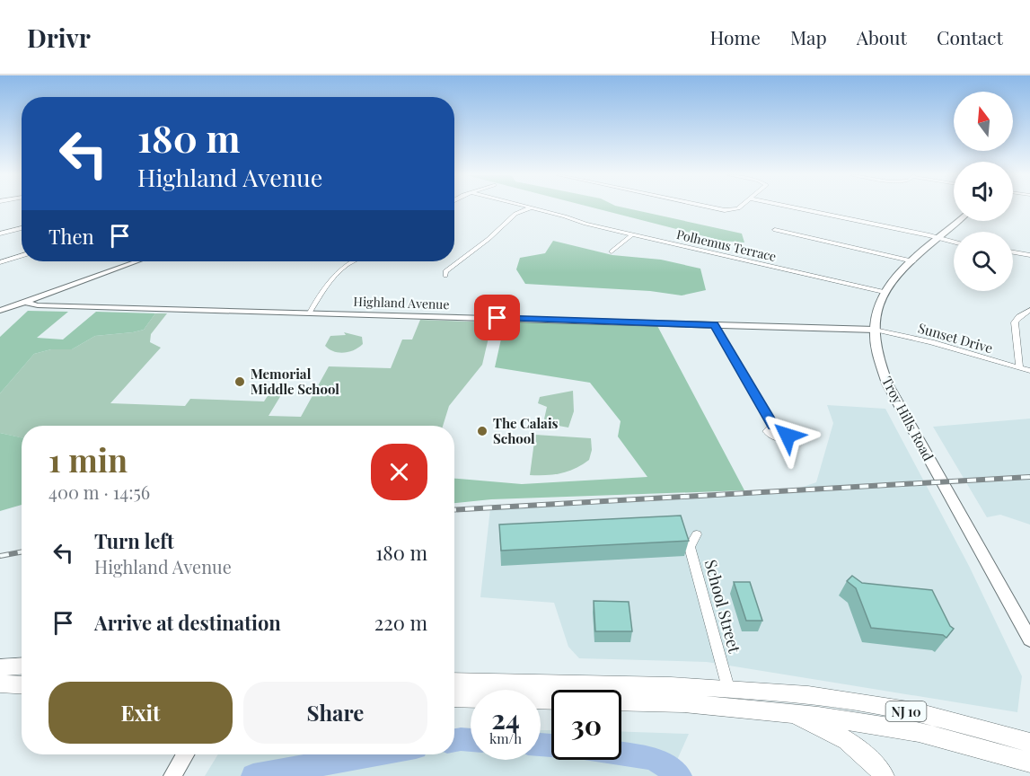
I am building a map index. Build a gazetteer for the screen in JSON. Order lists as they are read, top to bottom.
{
  "streets": {
    "main road": ["Troy Hills Road", "NJ 10"],
    "street": [
      "Polhemus Terrace",
      "Highland Avenue",
      "Sunset Drive",
      "School Street"
    ]
  },
  "crossings": [
    ["Polhemus Terrace", "Troy Hills Road"],
    ["Highland Avenue", "Sunset Drive"],
    ["Highland Avenue", "Troy Hills Road"],
    ["Sunset Drive", "Troy Hills Road"],
    ["School Street", "NJ 10"]
  ],
  "places": ["Memorial Middle School", "The Calais School"],
  "north": "top",
  "page": {
    "header": "Drivr",
    "nav": [
      "Home",
      "Map",
      "About",
      "Contact"
    ],
    "turn": ["180 m", "Highland Avenue"],
    "then": "Then",
    "heading": ["1 min", "400 m · 14:56"],
    "list": [
      {
        "name": "Turn left",
        "note": "Highland Avenue",
        "value": "180 m"
      },
      {
        "name": "Arrive at destination",
        "value": "220 m"
      }
    ],
    "buttons": ["Exit", "Share"],
    "speed": "24 km/h",
    "limit": "30"
  }
}
